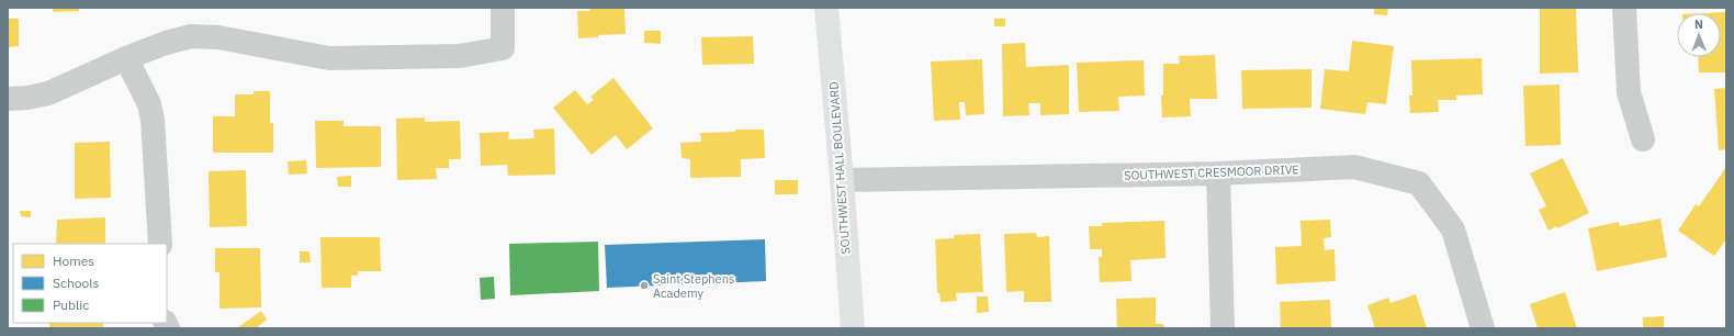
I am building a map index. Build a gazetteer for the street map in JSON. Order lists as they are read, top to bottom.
{
  "streets": {
    "main road": ["SOUTHWEST HALL BOULEVARD"],
    "street": ["SOUTHWEST CRESMOOR DRIVE"]
  },
  "crossings": [
    ["SOUTHWEST HALL BOULEVARD", "SOUTHWEST CRESMOOR DRIVE"]
  ],
  "places": ["Saint Stephens Academy"],
  "legend": ["Homes", "Schools", "Public"],
  "north": "top"
}
